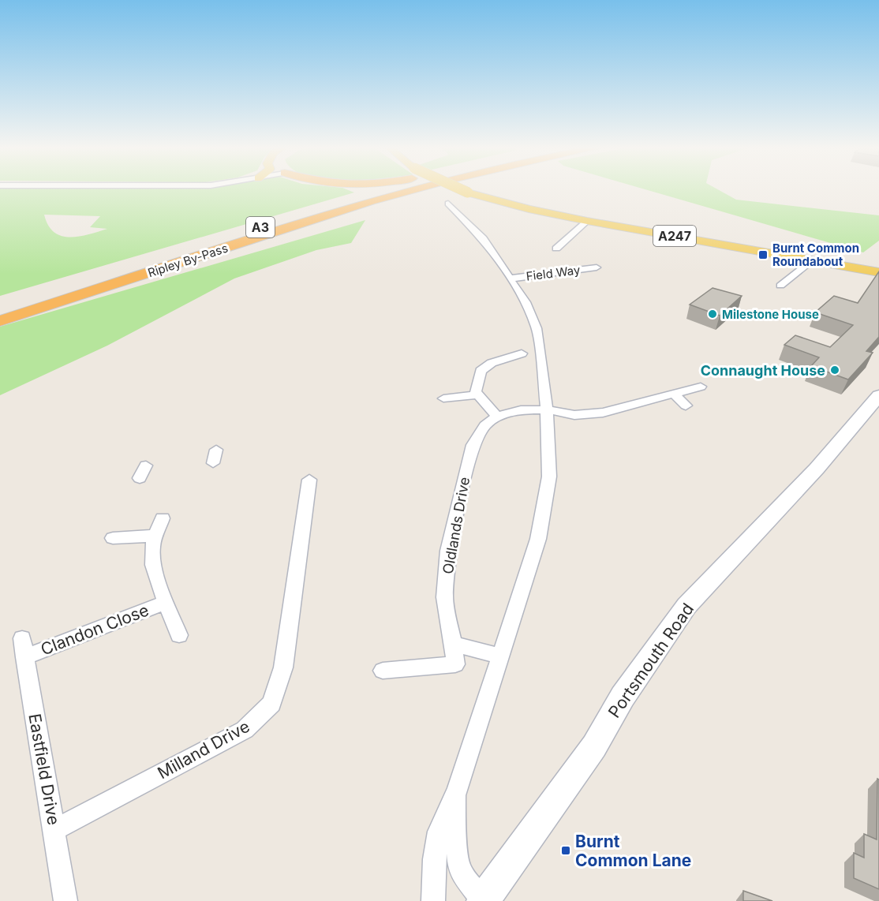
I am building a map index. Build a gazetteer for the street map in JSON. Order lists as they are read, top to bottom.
{
  "streets": {
    "highway": ["A3", "Ripley By-Pass"],
    "main road": ["A247", "Portsmouth Road"],
    "street": [
      "Field Way",
      "Oldlands Drive",
      "Clandon Close",
      "Milland Drive",
      "Eastfield Drive"
    ]
  },
  "crossings": [
    ["Clandon Close", "Eastfield Drive"],
    ["Milland Drive", "Eastfield Drive"]
  ],
  "places": {
    "transit": ["Burnt Common Roundabout", "Burnt Common Lane"],
    "other": ["Milestone House", "Connaught House"]
  }
}
